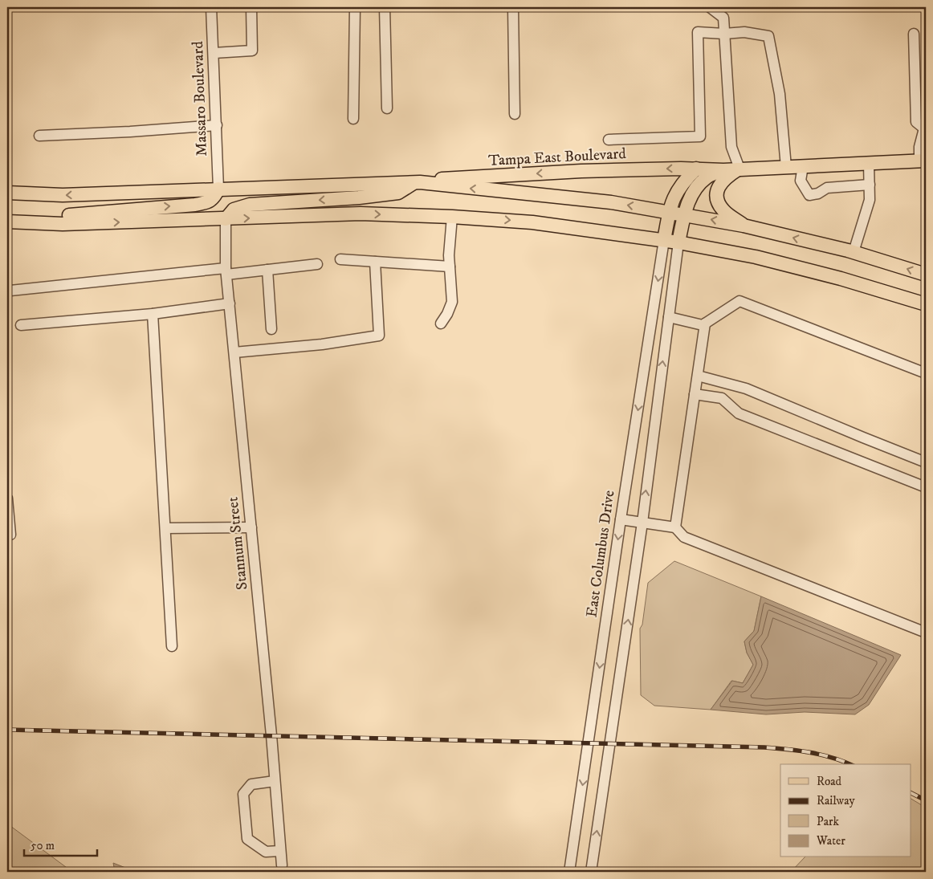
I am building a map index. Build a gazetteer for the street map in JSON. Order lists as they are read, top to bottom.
{
  "streets": {
    "main road": ["Tampa East Boulevard"],
    "street": ["Massaro Boulevard", "Stannum Street", "East Columbus Drive"]
  },
  "legend": [
    "Road",
    "Railway",
    "Park",
    "Water"
  ],
  "scale_bar": "50 m"
}
